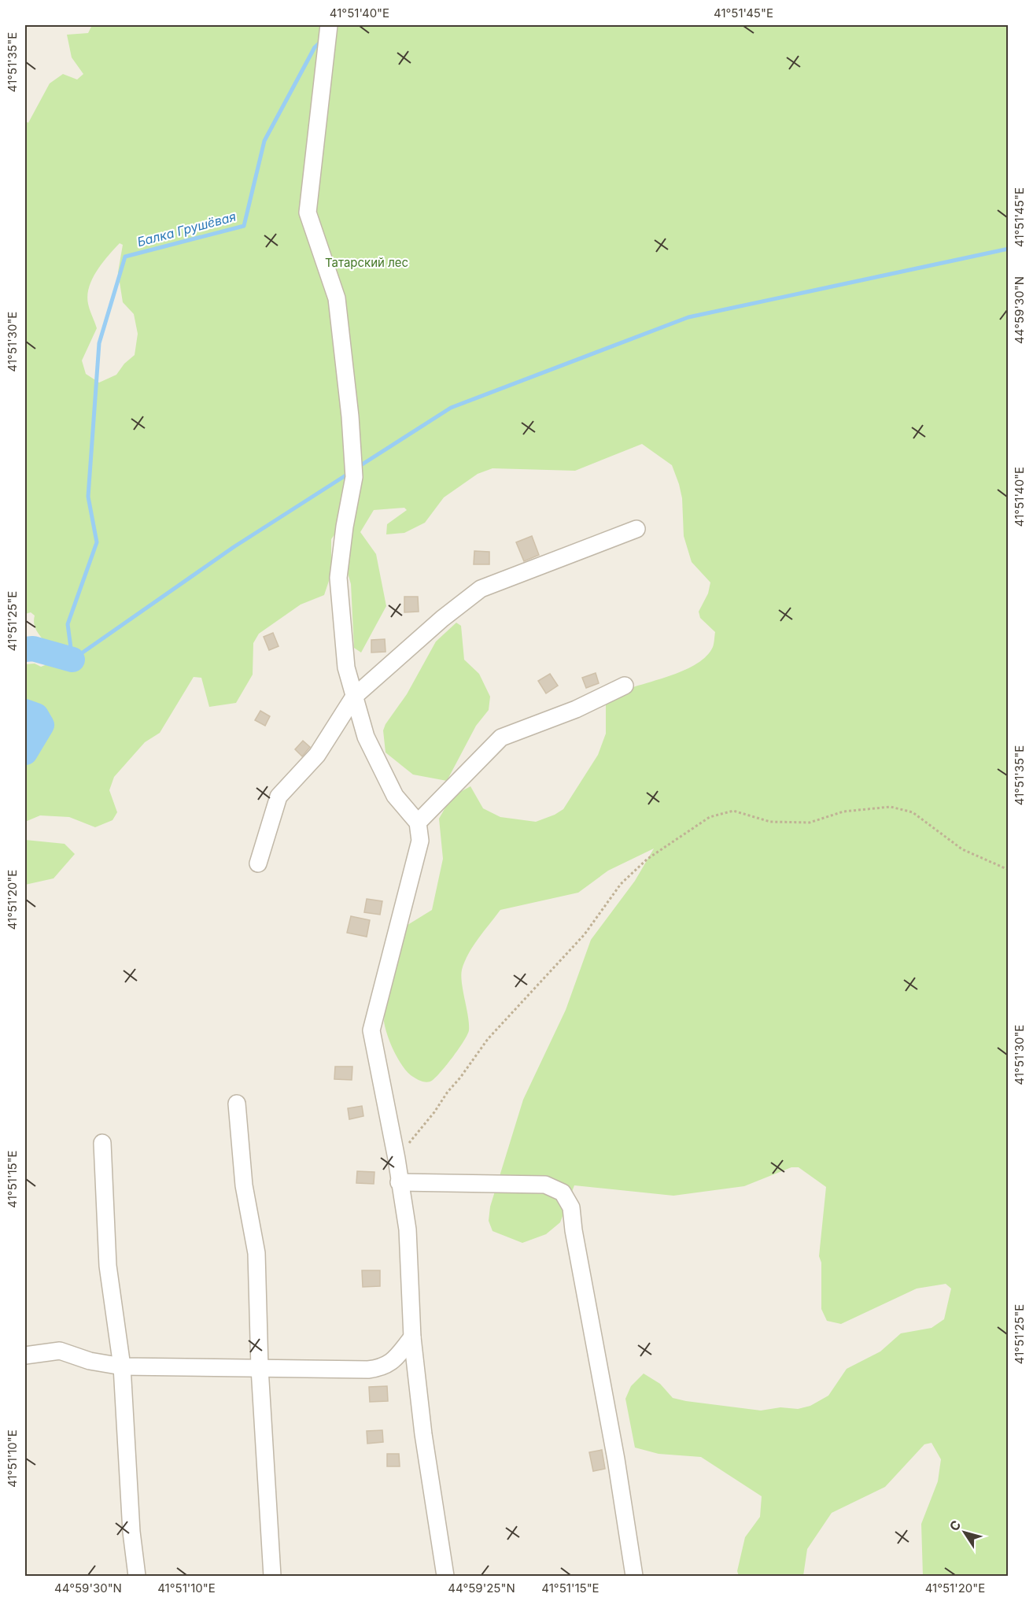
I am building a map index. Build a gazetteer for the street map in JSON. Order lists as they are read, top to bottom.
{
  "water": ["Балка Грушёвая"],
  "parks": ["Татарский лес"],
  "north": "top left",
  "coordinates": [
    "41°51'40\"E",
    "41°51'45\"E",
    "41°51'35\"E",
    "44°59'30\"N",
    "41°51'30\"E",
    "41°51'25\"E",
    "41°51'20\"E",
    "41°51'15\"E",
    "41°51'10\"E",
    "44°59'25\"N"
  ]
}
